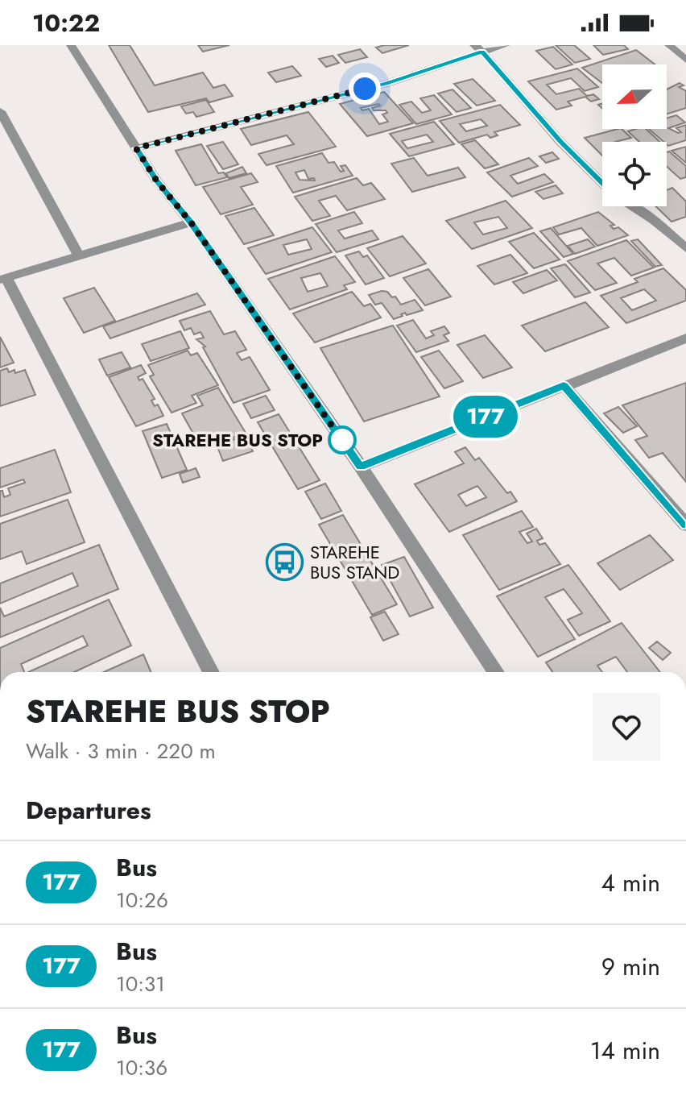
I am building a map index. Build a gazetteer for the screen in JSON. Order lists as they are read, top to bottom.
{
  "places": {
    "other": ["STAREHE BUS STOP"],
    "bus stop": ["STAREHE BUS STAND"]
  },
  "lines": ["bus line 177"],
  "north": "left",
  "page": {
    "status": "10:22",
    "on_map": "177",
    "heading": [
      ["STAREHE BUS STOP", "Walk · 3 min · 220 m"],
      "Departures"
    ],
    "list": [
      {
        "mark": "177",
        "name": "Bus",
        "note": "10:26",
        "value": "4 min"
      },
      {
        "mark": "177",
        "name": "Bus",
        "note": "10:31",
        "value": "9 min"
      },
      {
        "mark": "177",
        "name": "Bus",
        "note": "10:36",
        "value": "14 min"
      }
    ]
  }
}
